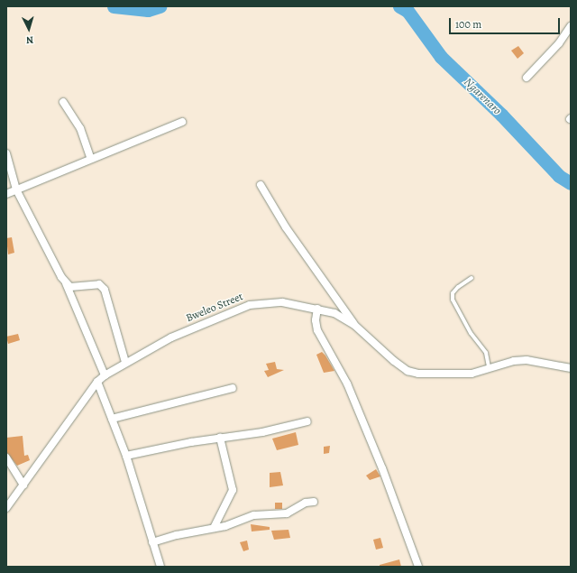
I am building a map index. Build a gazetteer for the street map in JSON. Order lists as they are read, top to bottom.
{
  "streets": {
    "street": ["Bweleo Street"]
  },
  "water": ["Ngarenaro"],
  "scale_bar": "100 m",
  "north": "bottom"
}
